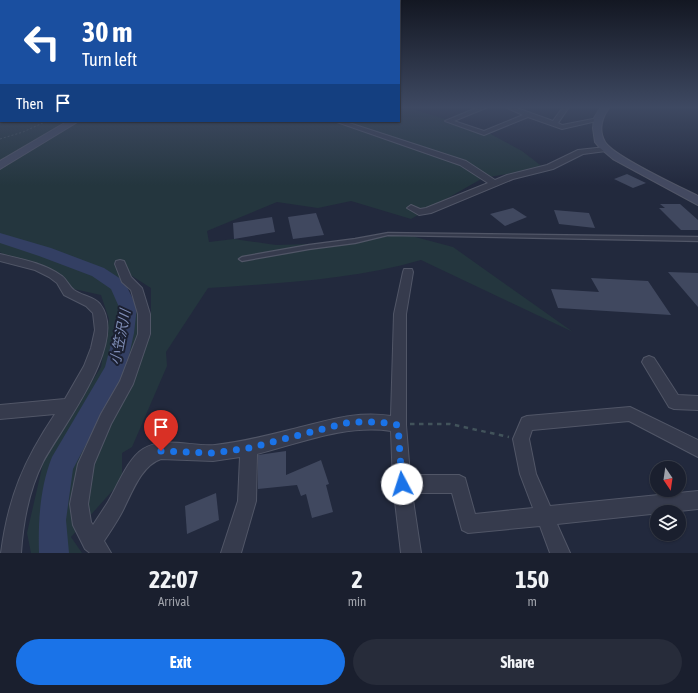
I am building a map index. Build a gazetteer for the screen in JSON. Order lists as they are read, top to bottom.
{
  "water": ["小笠沢川"],
  "north": "bottom",
  "page": {
    "turn": ["30 m", "Turn left"],
    "then": "Then",
    "eta": [
      "22:07",
      "Arrival",
      "2",
      "min",
      "150",
      "m"
    ],
    "buttons": ["Exit", "Share"]
  }
}
